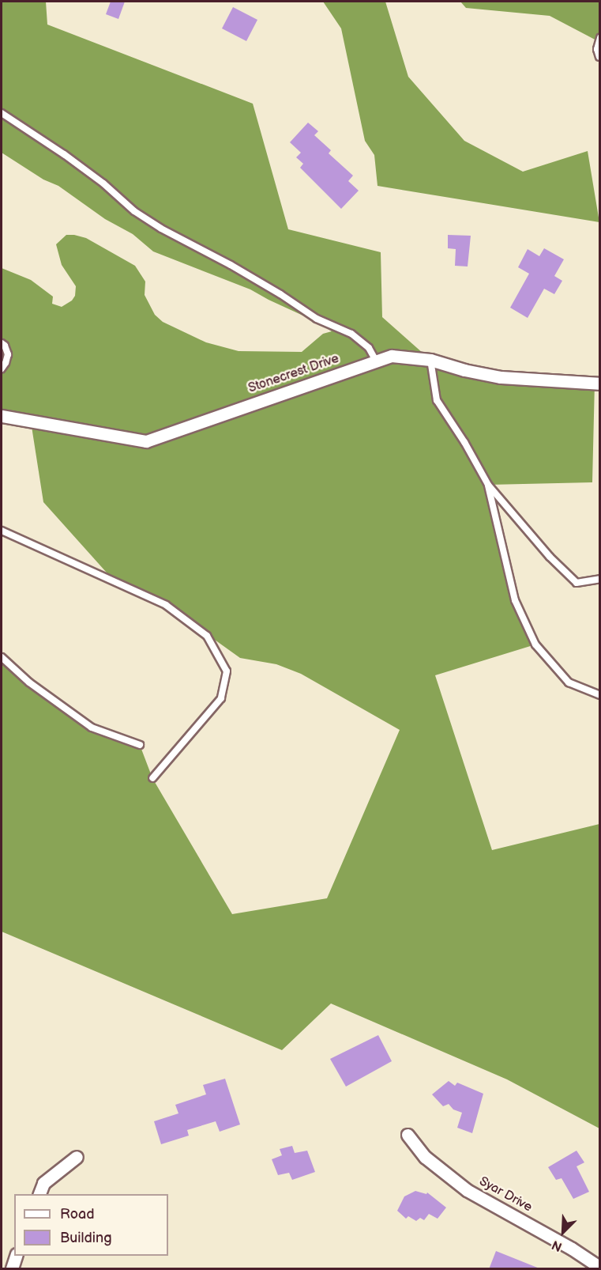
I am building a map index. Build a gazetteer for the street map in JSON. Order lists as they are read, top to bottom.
{
  "streets": {
    "street": ["Stonecrest Drive", "Syar Drive"]
  },
  "legend": ["Road", "Building"],
  "north": "bottom left"
}
